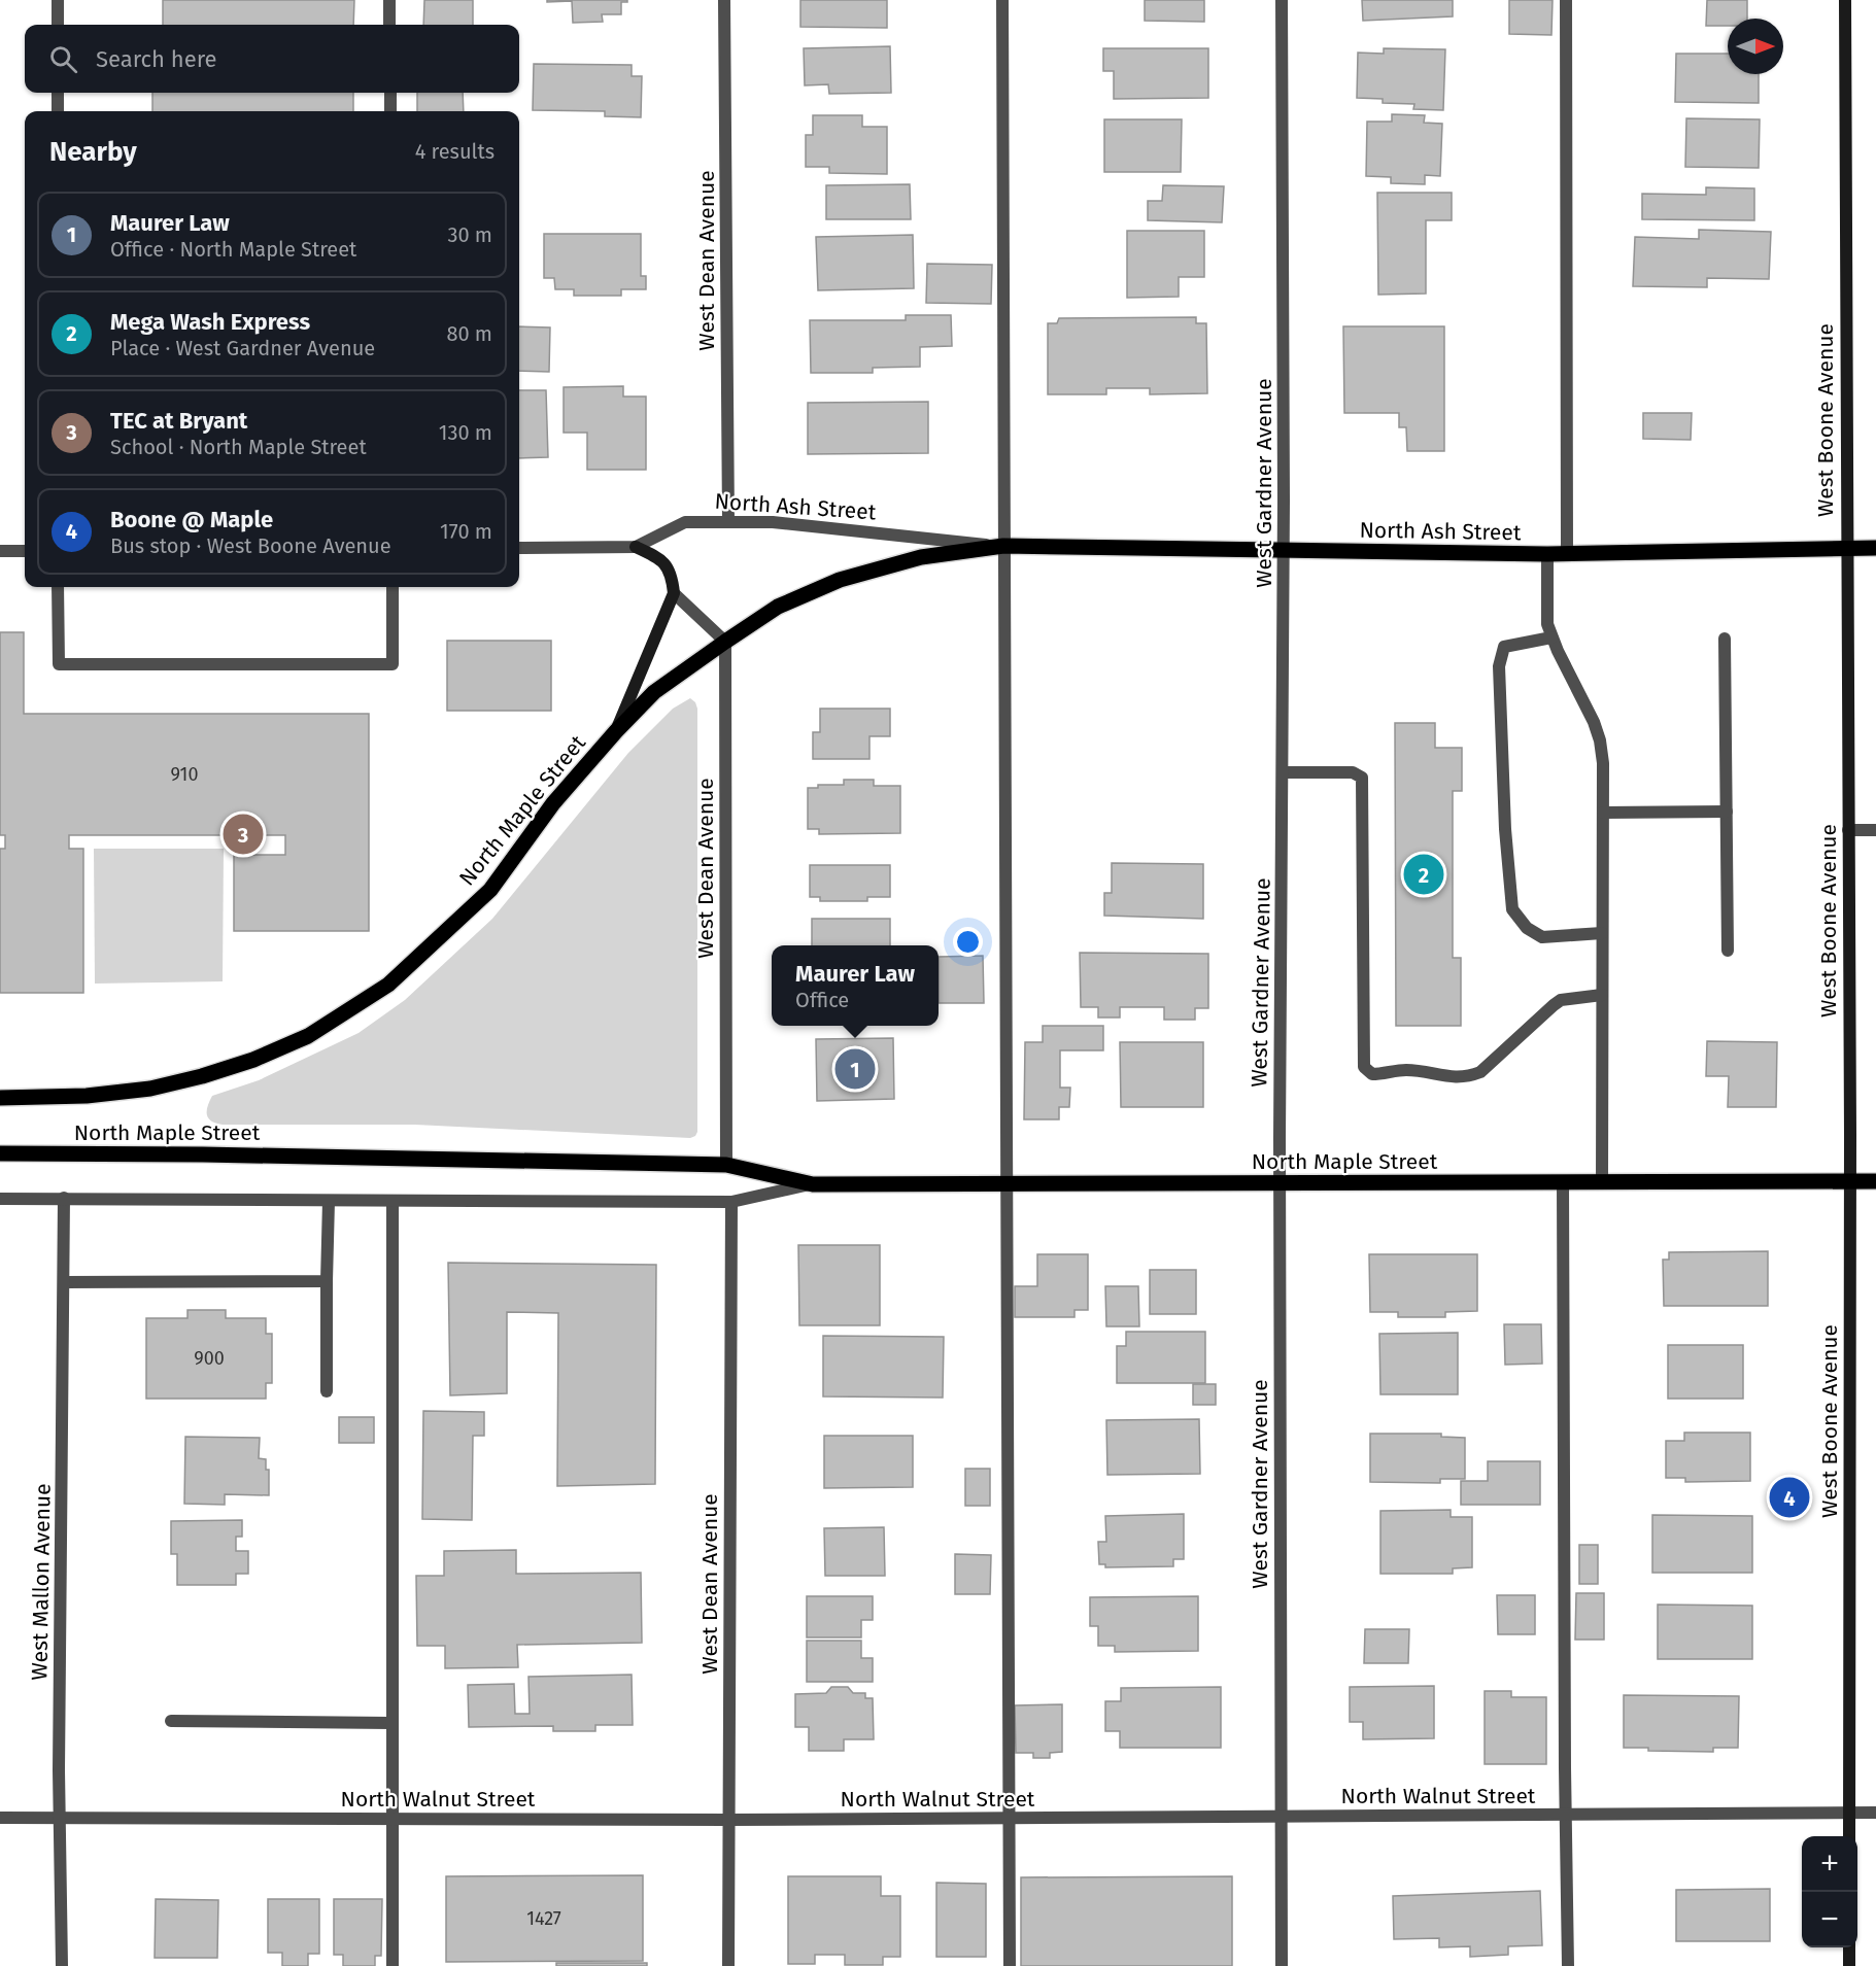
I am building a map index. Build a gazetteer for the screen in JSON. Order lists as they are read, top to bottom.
{
  "streets": {
    "main road": ["West Boone Avenue", "North Ash Street", "North Maple Street"],
    "street": [
      "West Dean Avenue",
      "West Gardner Avenue",
      "West Mallon Avenue",
      "North Walnut Street"
    ]
  },
  "crossings": [
    ["West Dean Avenue", "North Ash Street"],
    ["West Dean Avenue", "North Maple Street"],
    ["West Dean Avenue", "North Walnut Street"],
    ["West Boone Avenue", "North Ash Street"],
    ["West Boone Avenue", "North Maple Street"],
    ["West Boone Avenue", "North Walnut Street"],
    ["West Gardner Avenue", "North Ash Street"],
    ["West Gardner Avenue", "North Maple Street"],
    ["West Gardner Avenue", "North Walnut Street"],
    ["North Ash Street", "North Maple Street"],
    ["North Maple Street", "West Mallon Avenue"],
    ["West Mallon Avenue", "North Walnut Street"]
  ],
  "house_numbers": ["910", "900", "1427"],
  "north": "right",
  "page": {
    "search": "Search here",
    "heading": ["Nearby", "4 results"],
    "list": [
      {
        "mark": "1",
        "name": "Maurer Law",
        "note": "Office · North Maple Street",
        "value": "30 m"
      },
      {
        "mark": "2",
        "name": "Mega Wash Express",
        "note": "Place · West Gardner Avenue",
        "value": "80 m"
      },
      {
        "mark": "3",
        "name": "TEC at Bryant",
        "note": "School · North Maple Street",
        "value": "130 m"
      },
      {
        "mark": "4",
        "name": "Boone @ Maple",
        "note": "Bus stop · West Boone Avenue",
        "value": "170 m"
      }
    ],
    "pins": [
      "3",
      "2",
      "1",
      "4"
    ],
    "popup": ["Maurer Law", "Office"],
    "map_buttons": ["+", "−"]
  }
}
